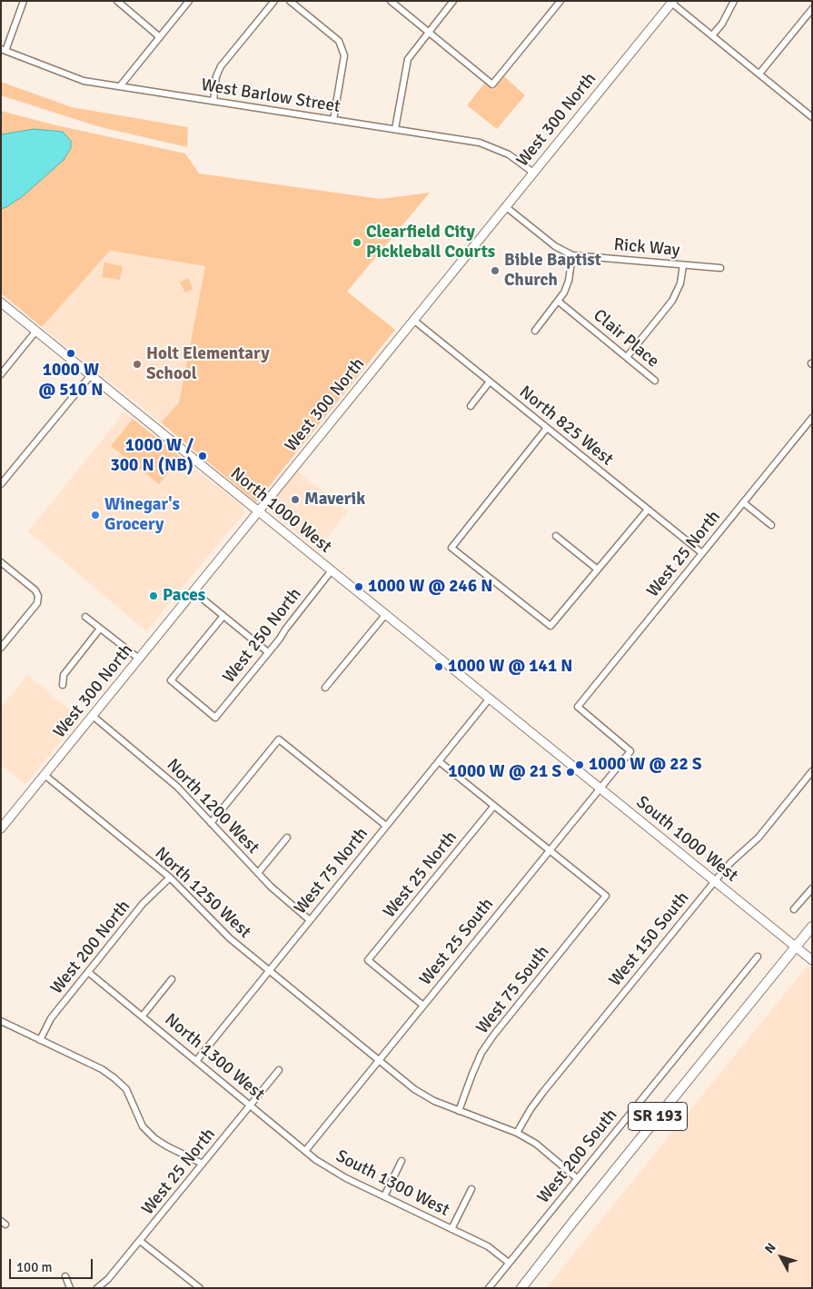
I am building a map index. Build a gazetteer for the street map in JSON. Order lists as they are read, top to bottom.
{
  "streets": {
    "main road": [
      "West 300 North",
      "North 1000 West",
      "South 1000 West",
      "SR 193"
    ],
    "street": [
      "West Barlow Street",
      "Rick Way",
      "Clair Place",
      "North 825 West",
      "West 25 North",
      "West 250 North",
      "North 1200 West",
      "West 75 North",
      "North 1250 West",
      "West 150 South",
      "West 25 South",
      "West 200 North",
      "West 75 South",
      "North 1300 West",
      "West 200 South",
      "South 1300 West"
    ]
  },
  "crossings": [
    ["West Barlow Street", "West 300 North"],
    ["West 300 North", "Rick Way"],
    ["West 300 North", "North 825 West"],
    ["West 300 North", "North 1000 West"],
    ["West 300 North", "North 1200 West"],
    ["West 300 North", "North 1250 West"],
    ["North 825 West", "West 25 North"],
    ["North 1000 West", "West 250 North"],
    ["North 1000 West", "South 1000 West"],
    ["North 1000 West", "West 75 North"],
    ["West 25 North", "West 25 South"],
    ["West 25 North", "North 1300 West"],
    ["North 1200 West", "West 75 North"],
    ["South 1000 West", "West 150 South"],
    ["South 1000 West", "West 25 South"],
    ["South 1000 West", "SR 193"],
    ["West 75 North", "North 1250 West"],
    ["West 75 North", "North 1300 West"],
    ["North 1250 West", "West 150 South"],
    ["North 1250 West", "West 25 South"],
    ["North 1250 West", "West 200 North"],
    ["North 1250 West", "West 75 South"],
    ["North 1250 West", "West 200 South"],
    ["West 25 South", "West 75 South"],
    ["West 25 South", "South 1300 West"],
    ["West 200 North", "North 1300 West"],
    ["North 1300 West", "South 1300 West"],
    ["West 200 South", "South 1300 West"]
  ],
  "places": [
    "Clearfield City Pickleball Courts",
    "Bible Baptist Church",
    "1000 W @ 510 N",
    "Holt Elementary School",
    "1000 W / 300 N (NB)",
    "Maverik",
    "Winegar's Grocery",
    "1000 W @ 246 N",
    "Paces",
    "1000 W @ 141 N",
    "1000 W @ 22 S",
    "1000 W @ 21 S"
  ],
  "scale_bar": "100 m",
  "north": "top left"
}
